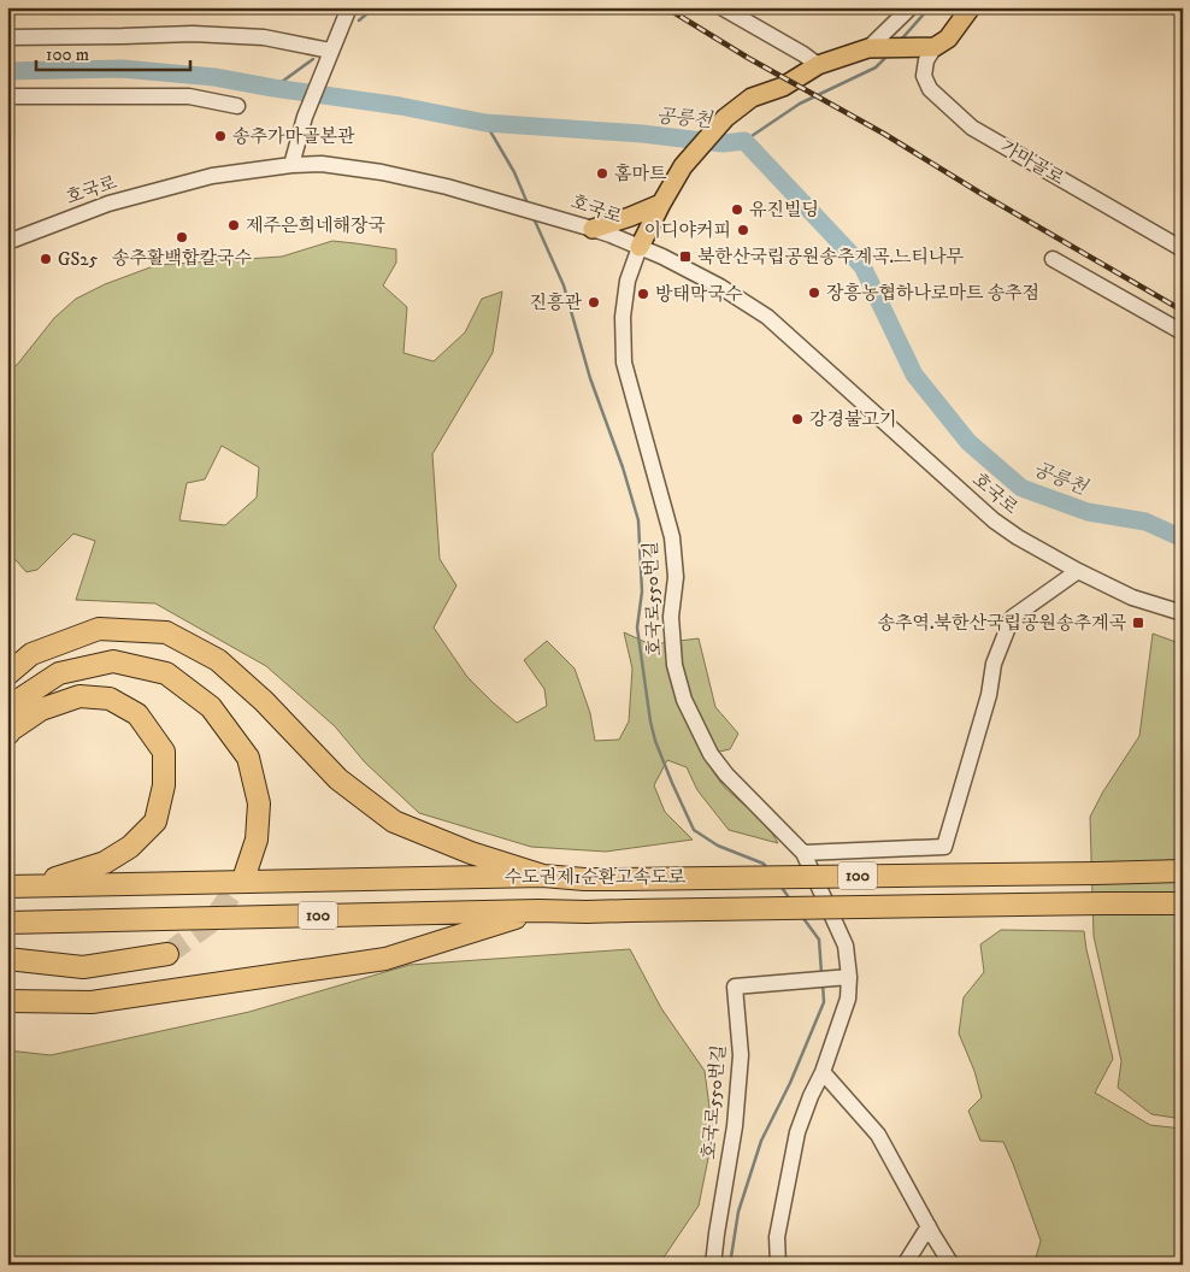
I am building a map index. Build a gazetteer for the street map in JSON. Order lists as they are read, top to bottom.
{
  "streets": {
    "highway": ["100", "수도권제1순환고속도로"],
    "main road": ["가마골로"],
    "street": ["호국로", "호국로550번길"]
  },
  "crossings": [
    ["호국로", "호국로550번길"]
  ],
  "water": ["공릉천"],
  "places": {
    "other": [
      "송추가마골본관",
      "홈마트",
      "유진빌딩",
      "제주은희네해장국",
      "이디야커피",
      "송추활백합칼국수",
      "GS25",
      "장흥농협하나로마트 송추점",
      "방태막국수",
      "진흥관",
      "강경불고기"
    ],
    "transit": ["북한산국립공원송추계곡.느티나무", "송추역.북한산국립공원송추계곡"]
  },
  "scale_bar": "100 m"
}
